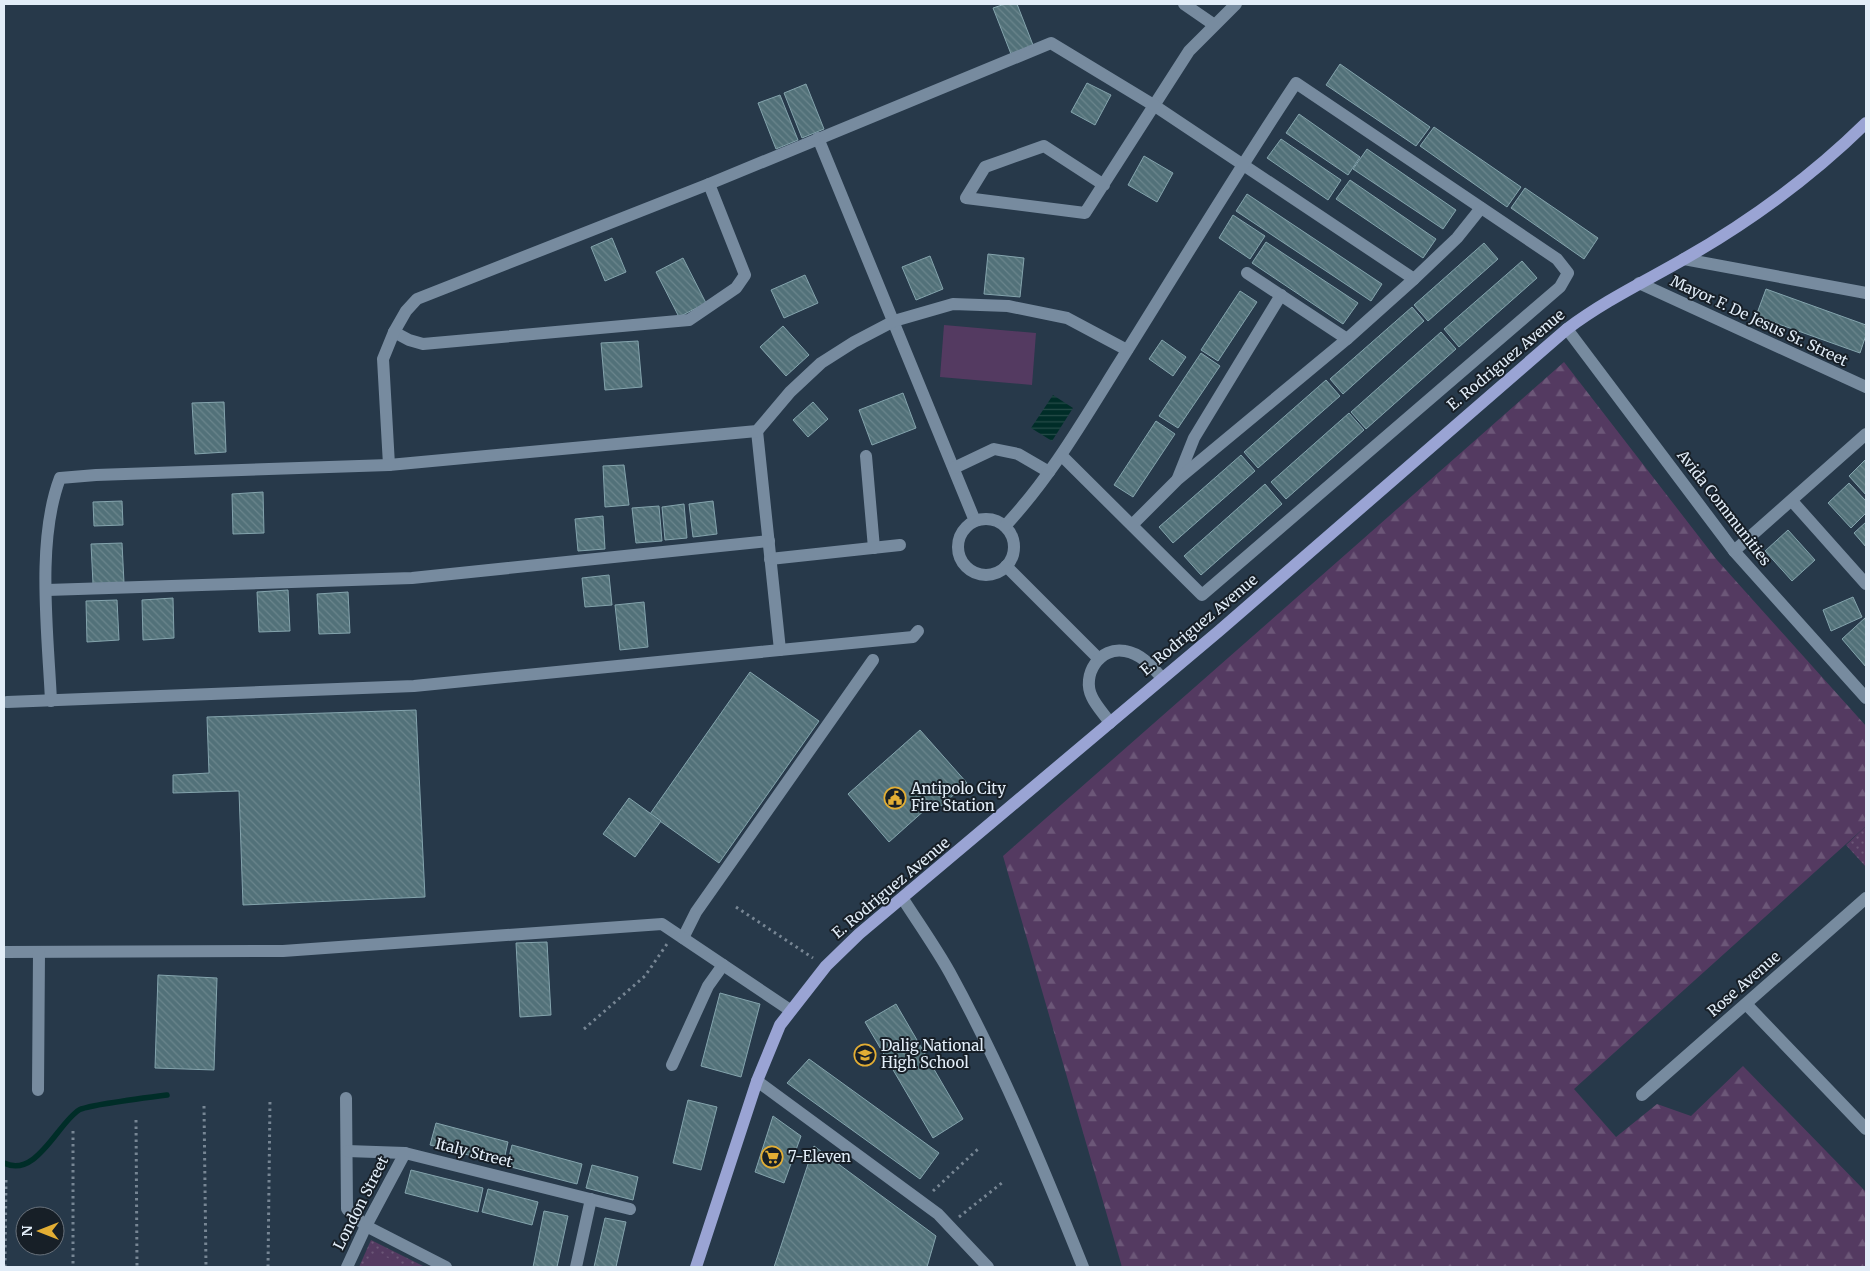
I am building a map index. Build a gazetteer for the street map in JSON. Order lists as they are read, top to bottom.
{
  "streets": {
    "main road": ["E. Rodriguez Avenue"],
    "street": [
      "Mayor F. De Jesus Sr. Street",
      "Avida Communities",
      "Rose Avenue",
      "Italy Street",
      "London Street"
    ]
  },
  "crossings": [
    ["Mayor F. De Jesus Sr. Street", "E. Rodriguez Avenue"],
    ["E. Rodriguez Avenue", "Avida Communities"],
    ["Italy Street", "London Street"]
  ],
  "places": {
    "public building": ["Antipolo City Fire Station"],
    "school or university": ["Dalig National High School"],
    "supermarket": ["7-Eleven"]
  },
  "north": "left"
}
